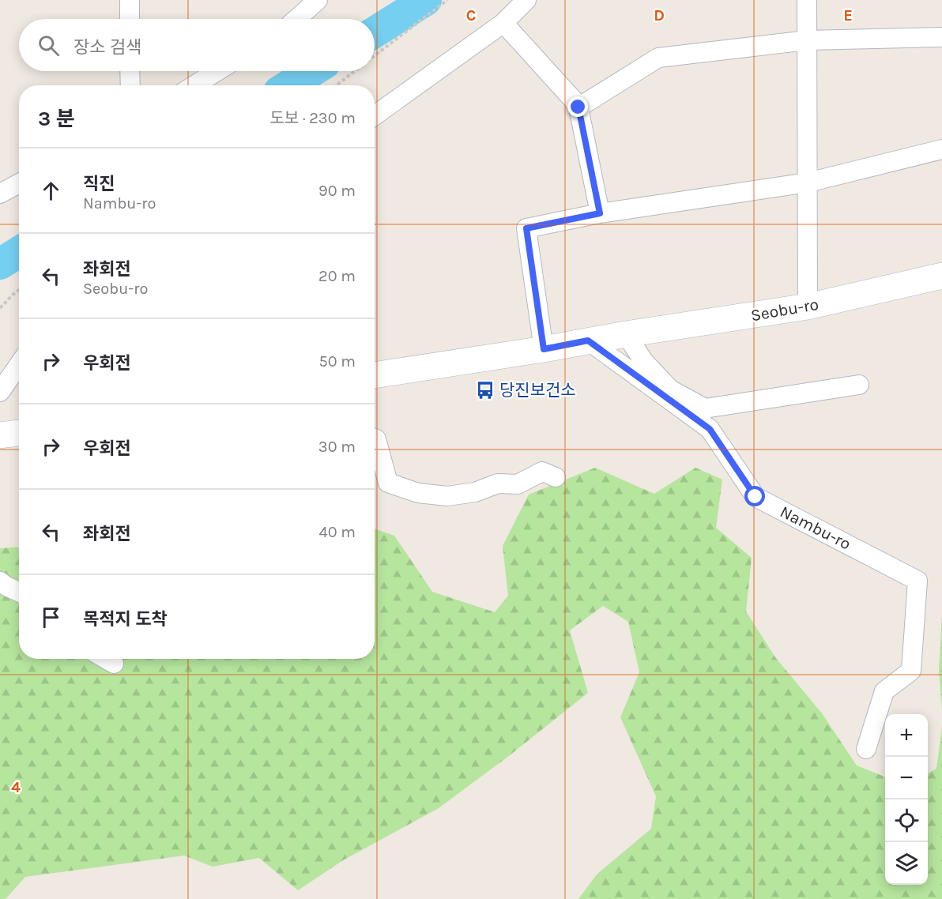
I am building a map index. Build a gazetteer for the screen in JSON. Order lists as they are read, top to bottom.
{
  "streets": {
    "main road": ["Seobu-ro"],
    "street": ["Nambu-ro"]
  },
  "crossings": [
    ["Seobu-ro", "Nambu-ro"]
  ],
  "places": {
    "bus stop": ["당진보건소"]
  },
  "page": {
    "search": "장소 검색",
    "heading": ["3 분", "도보 · 230 m"],
    "list": [
      ["직진", "Nambu-ro", "90 m"],
      ["좌회전", "Seobu-ro", "20 m"],
      ["우회전", "50 m"],
      ["우회전", "30 m"],
      ["좌회전", "40 m"],
      "목적지 도착"
    ],
    "map_buttons": ["+", "−"]
  },
  "grid": {
    "columns": ["C", "D", "E"],
    "rows": ["4"]
  }
}
